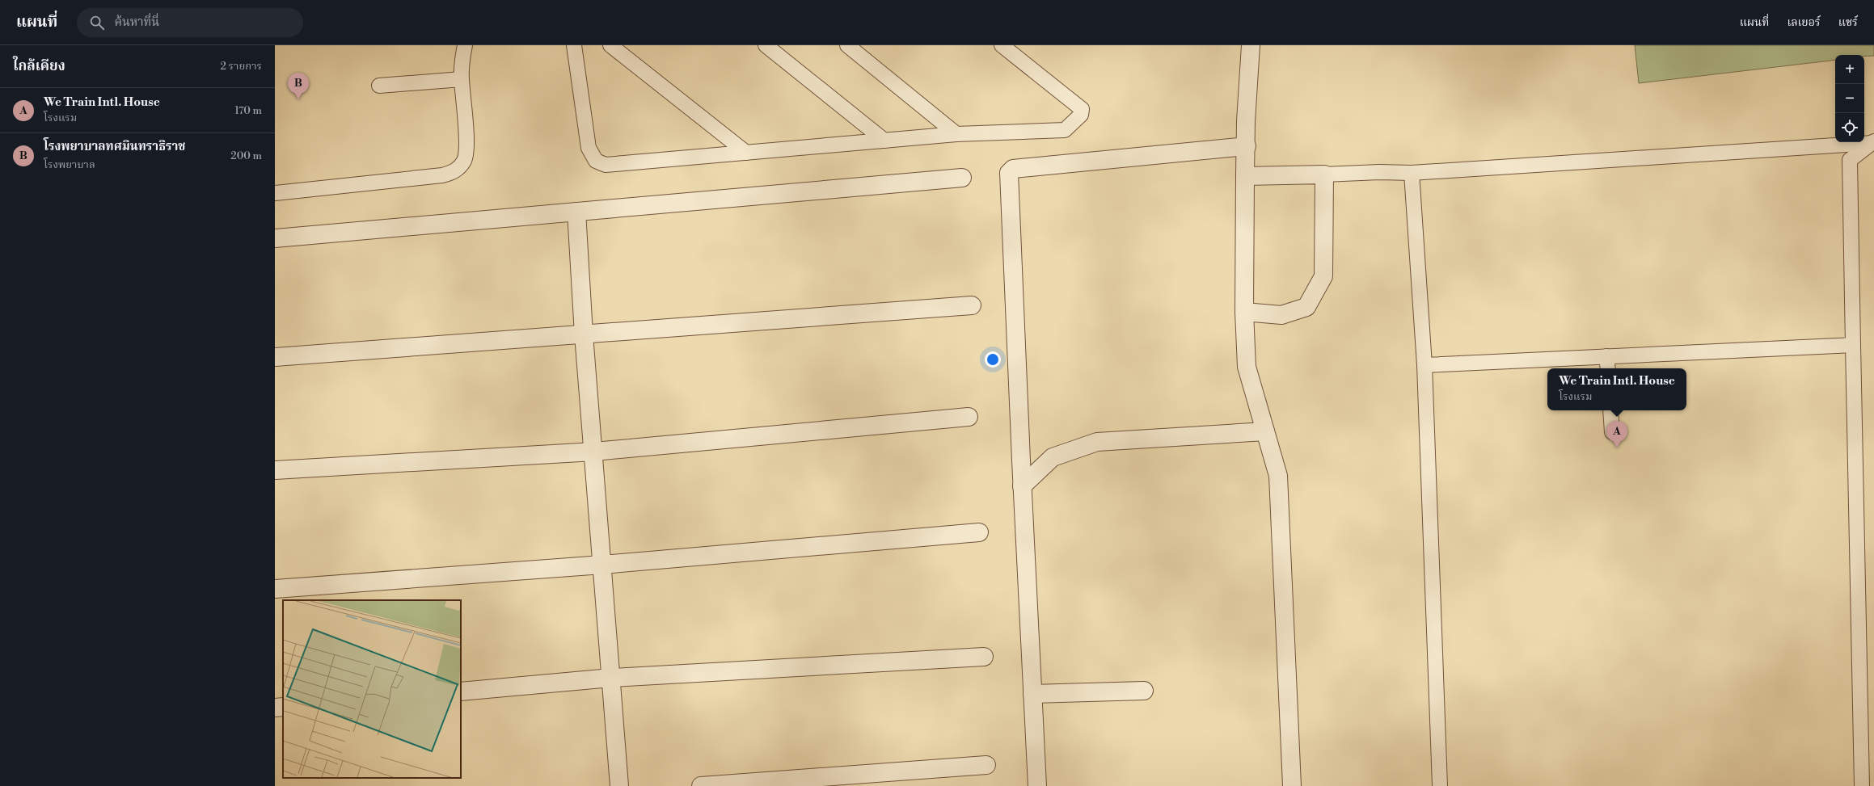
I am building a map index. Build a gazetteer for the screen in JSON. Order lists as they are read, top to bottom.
{
  "page": {
    "header": "แผนที่",
    "search": "ค้นหาที่นี่",
    "nav": ["แผนที่", "เลเยอร์", "แชร์"],
    "heading": ["ใกล้เคียง", "2 รายการ"],
    "map_buttons": ["+", "−"],
    "pins": ["B", "A"],
    "list": [
      {
        "mark": "A",
        "name": "We Train Intl. House",
        "note": "โรงแรม",
        "value": "170 m"
      },
      {
        "mark": "B",
        "name": "โรงพยาบาลทศมินทราธิราช",
        "note": "โรงพยาบาล",
        "value": "200 m"
      }
    ],
    "popup": ["We Train Intl. House", "โรงแรม"]
  }
}
